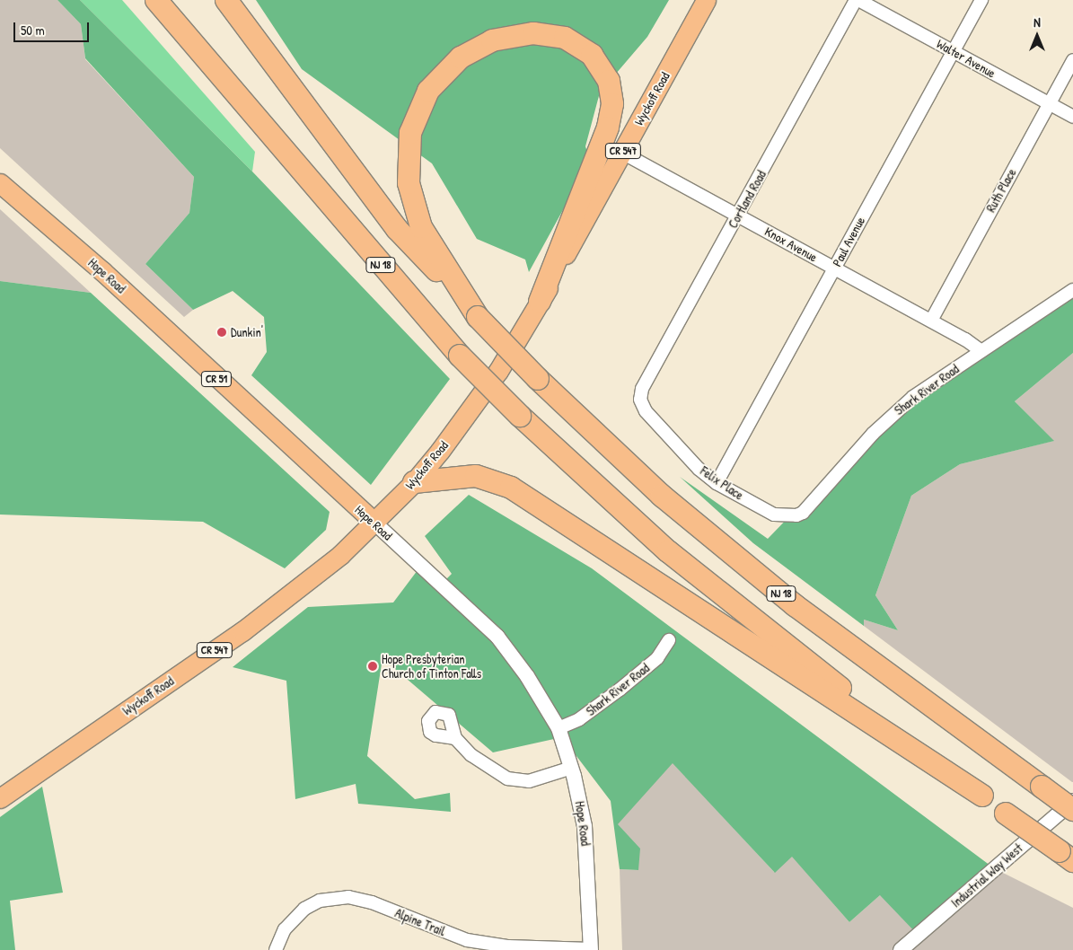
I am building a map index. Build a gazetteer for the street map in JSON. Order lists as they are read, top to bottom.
{
  "streets": {
    "highway": ["NJ 18"],
    "main road": [
      "Wyckoff Road",
      "CR 547",
      "Hope Road",
      "CR 51"
    ],
    "street": [
      "Walter Avenue",
      "Ruth Place",
      "Cortland Road",
      "Paul Avenue",
      "Knox Avenue",
      "Shark River Road",
      "Felix Place",
      "Industrial Way West",
      "Alpine Trail"
    ]
  },
  "crossings": [
    ["Walter Avenue", "Ruth Place"],
    ["Walter Avenue", "Cortland Road"],
    ["Walter Avenue", "Paul Avenue"],
    ["Wyckoff Road", "Knox Avenue"],
    ["Wyckoff Road", "Hope Road"],
    ["Ruth Place", "Knox Avenue"],
    ["Cortland Road", "Knox Avenue"],
    ["Cortland Road", "Felix Place"],
    ["Paul Avenue", "Knox Avenue"],
    ["Paul Avenue", "Felix Place"],
    ["Knox Avenue", "Shark River Road"],
    ["Hope Road", "Shark River Road"],
    ["Hope Road", "Alpine Trail"],
    ["Shark River Road", "Felix Place"]
  ],
  "places": ["Dunkin'", "Hope Presbyterian Church of Tinton Falls"],
  "scale_bar": "50 m",
  "north": "top"
}
